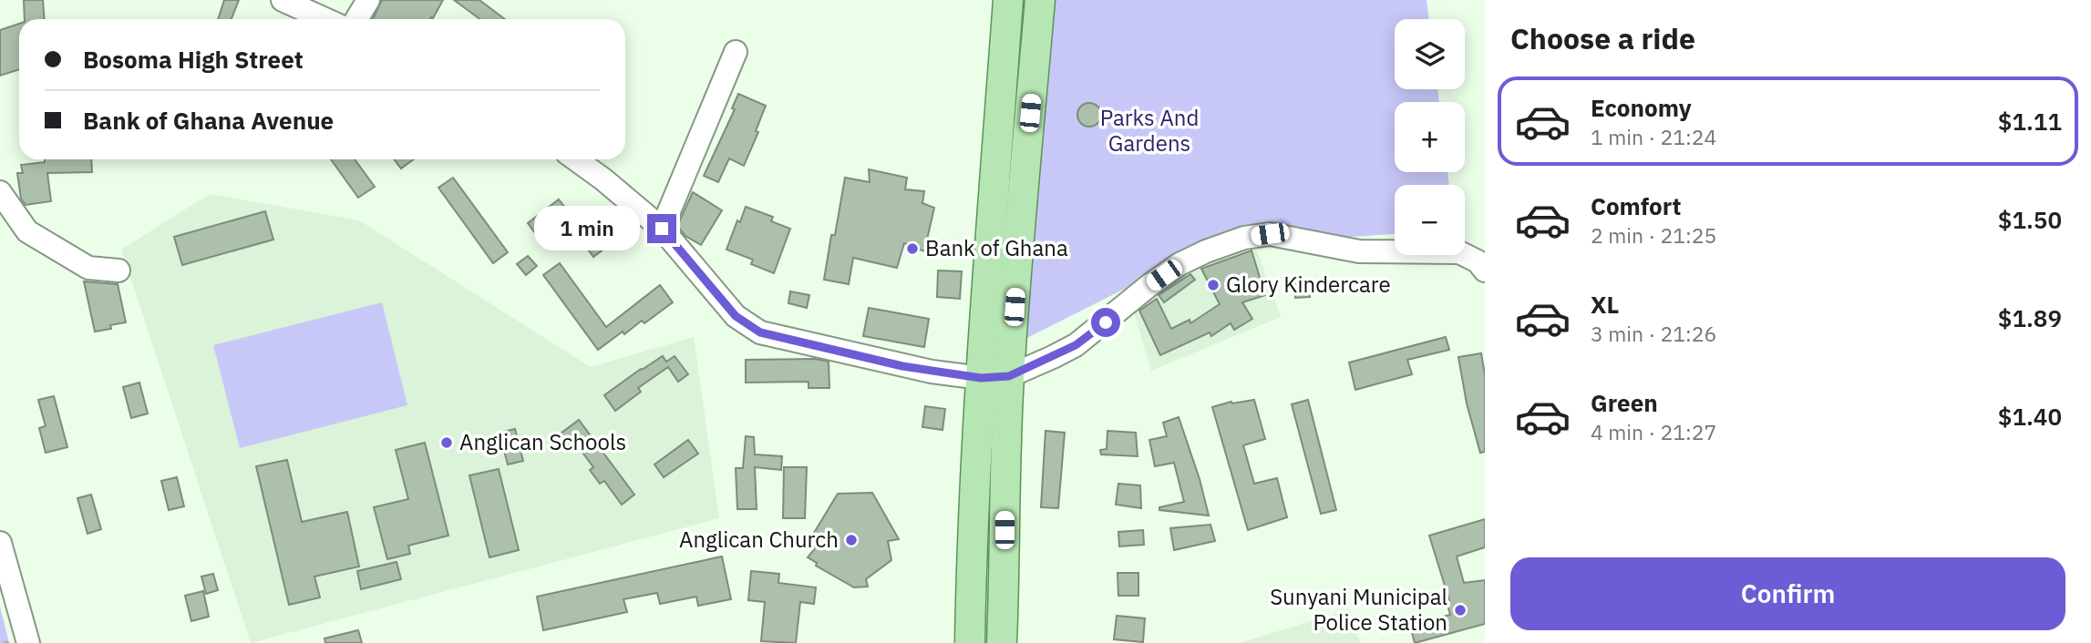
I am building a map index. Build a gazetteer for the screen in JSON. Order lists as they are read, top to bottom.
{
  "parks": ["Parks And Gardens"],
  "places": [
    "Bank of Ghana",
    "Glory Kindercare",
    "Anglican Schools",
    "Anglican Church",
    "Sunyani Municipal Police Station"
  ],
  "page": {
    "heading": "Choose a ride",
    "map_buttons": ["+", "−"],
    "banner": ["Bosoma High Street", "Bank of Ghana Avenue"],
    "list": [
      {
        "name": "Economy",
        "note": "1 min · 21:24",
        "value": "$1.11"
      },
      {
        "name": "Comfort",
        "note": "2 min · 21:25",
        "value": "$1.50"
      },
      {
        "name": "XL",
        "note": "3 min · 21:26",
        "value": "$1.89"
      },
      {
        "name": "Green",
        "note": "4 min · 21:27",
        "value": "$1.40"
      }
    ],
    "bubble": "1 min",
    "buttons": "Confirm"
  }
}
